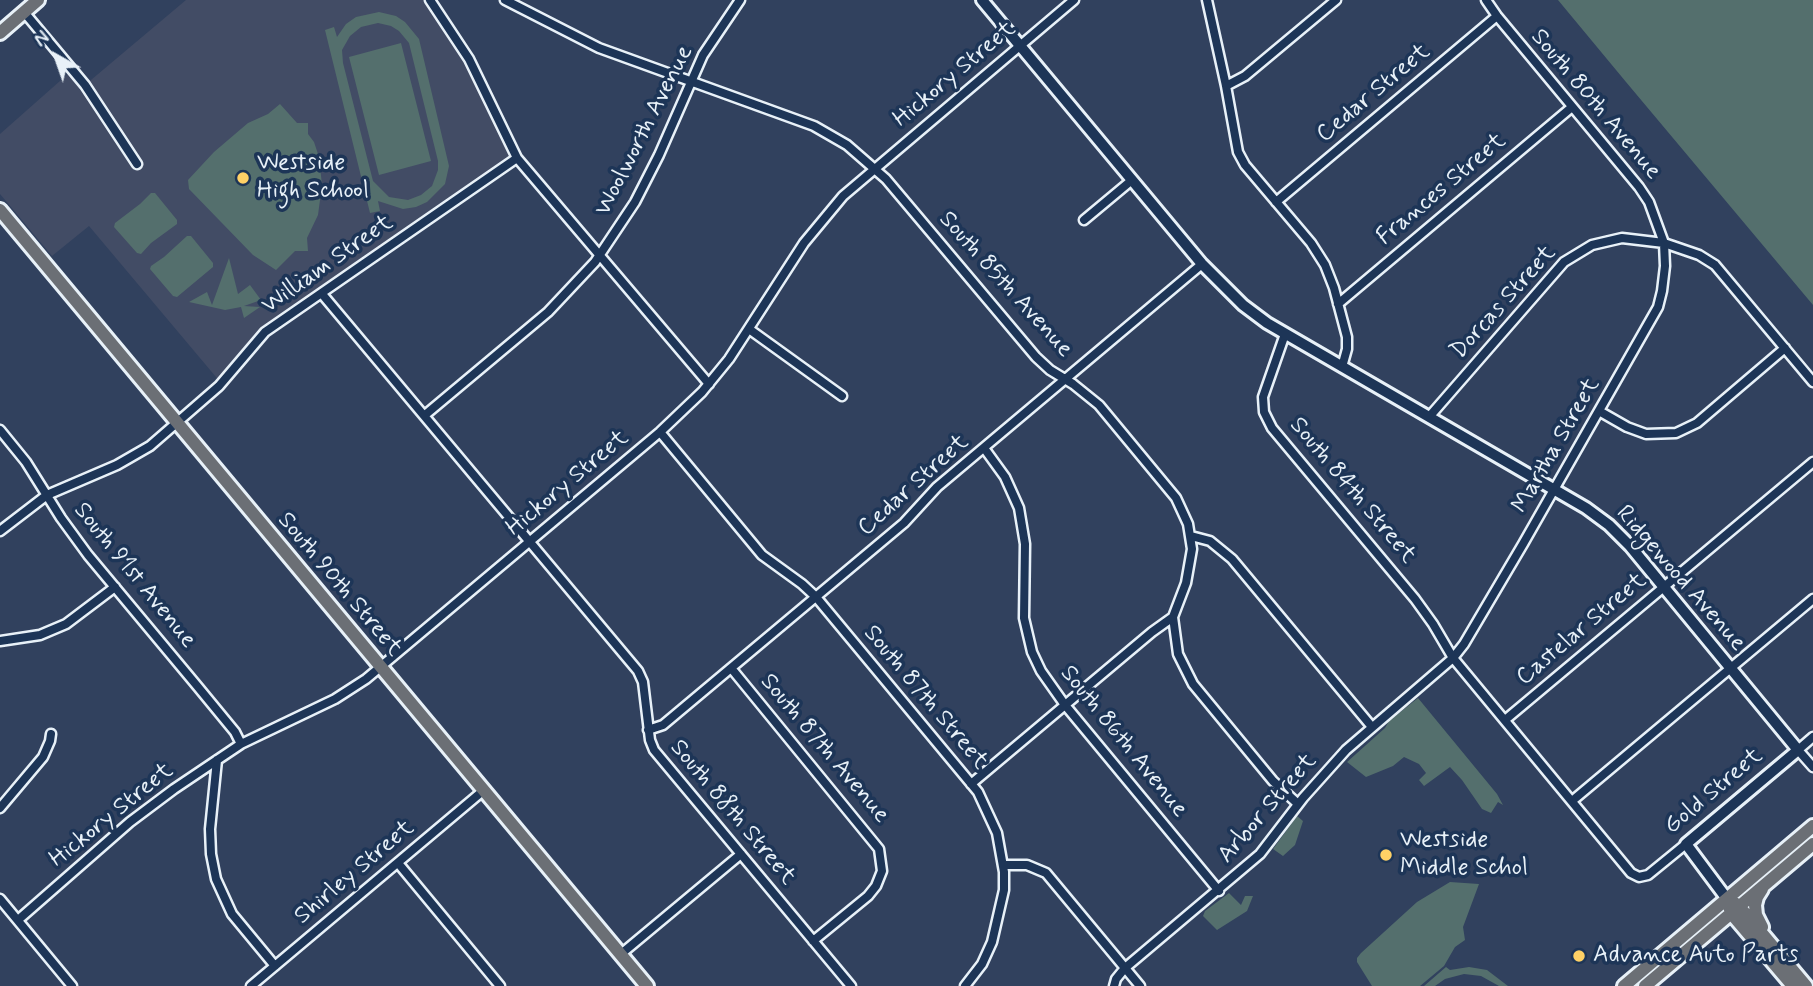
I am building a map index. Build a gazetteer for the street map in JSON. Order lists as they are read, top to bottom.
{
  "streets": {
    "main road": ["Ridgewood Avenue", "South 90th Street", "Gold Street"],
    "street": [
      "Hickory Street",
      "Cedar Street",
      "South 80th Avenue",
      "Woolworth Avenue",
      "Frances Street",
      "William Street",
      "South 85th Avenue",
      "Dorcas Street",
      "Martha Street",
      "South 84th Street",
      "South 91st Avenue",
      "Castelar Street",
      "South 87th Street",
      "South 86th Avenue",
      "South 87th Avenue",
      "Arbor Street",
      "South 88th Street",
      "Shirley Street"
    ]
  },
  "crossings": [
    ["Hickory Street", "South 85th Avenue"],
    ["Hickory Street", "South 91st Avenue"],
    ["Hickory Street", "South 90th Street"],
    ["Hickory Street", "South 87th Street"],
    ["Hickory Street", "South 88th Street"],
    ["Cedar Street", "South 80th Avenue"],
    ["Cedar Street", "South 85th Avenue"],
    ["Cedar Street", "South 87th Street"],
    ["Cedar Street", "South 86th Avenue"],
    ["Cedar Street", "South 87th Avenue"],
    ["Cedar Street", "South 88th Street"],
    ["South 80th Avenue", "Frances Street"],
    ["South 80th Avenue", "Dorcas Street"],
    ["South 80th Avenue", "Martha Street"],
    ["Woolworth Avenue", "South 85th Avenue"],
    ["Woolworth Avenue", "South 88th Street"],
    ["William Street", "South 90th Street"],
    ["William Street", "South 88th Street"],
    ["Dorcas Street", "Martha Street"],
    ["Dorcas Street", "Ridgewood Avenue"],
    ["Martha Street", "South 84th Street"],
    ["Martha Street", "Ridgewood Avenue"],
    ["Martha Street", "Arbor Street"],
    ["South 84th Street", "Ridgewood Avenue"],
    ["South 84th Street", "Castelar Street"],
    ["South 84th Street", "Gold Street"],
    ["South 84th Street", "Arbor Street"],
    ["Ridgewood Avenue", "Castelar Street"],
    ["Ridgewood Avenue", "Gold Street"],
    ["South 90th Street", "Shirley Street"],
    ["South 86th Avenue", "Arbor Street"],
    ["South 87th Avenue", "South 88th Street"]
  ],
  "places": ["Westside High School", "Westside Middle Schol", "Advance Auto Parts"],
  "north": "top left"
}
